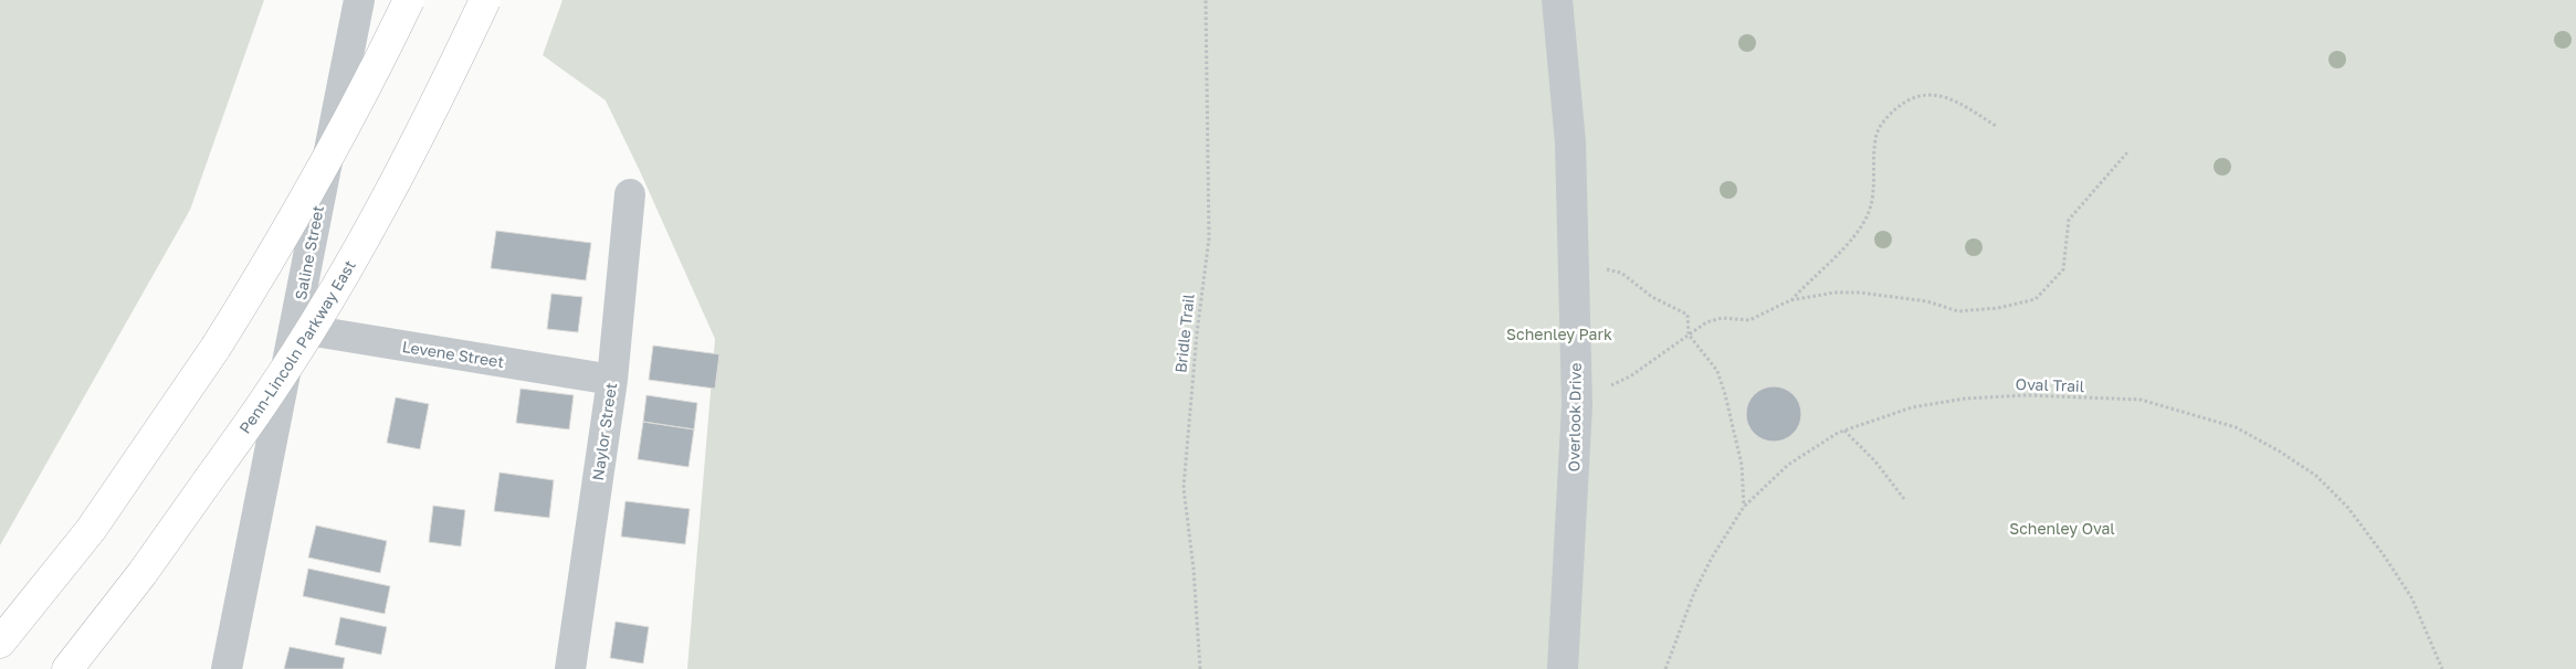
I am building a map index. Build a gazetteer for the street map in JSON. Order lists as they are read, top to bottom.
{
  "streets": {
    "highway": ["Penn-Lincoln Parkway East"],
    "street": [
      "Saline Street",
      "Levene Street",
      "Overlook Drive",
      "Naylor Street"
    ],
    "path": ["Bridle Trail", "Oval Trail"]
  },
  "crossings": [
    ["Saline Street", "Levene Street"],
    ["Levene Street", "Naylor Street"]
  ],
  "parks": ["Schenley Park", "Schenley Oval"]
}
